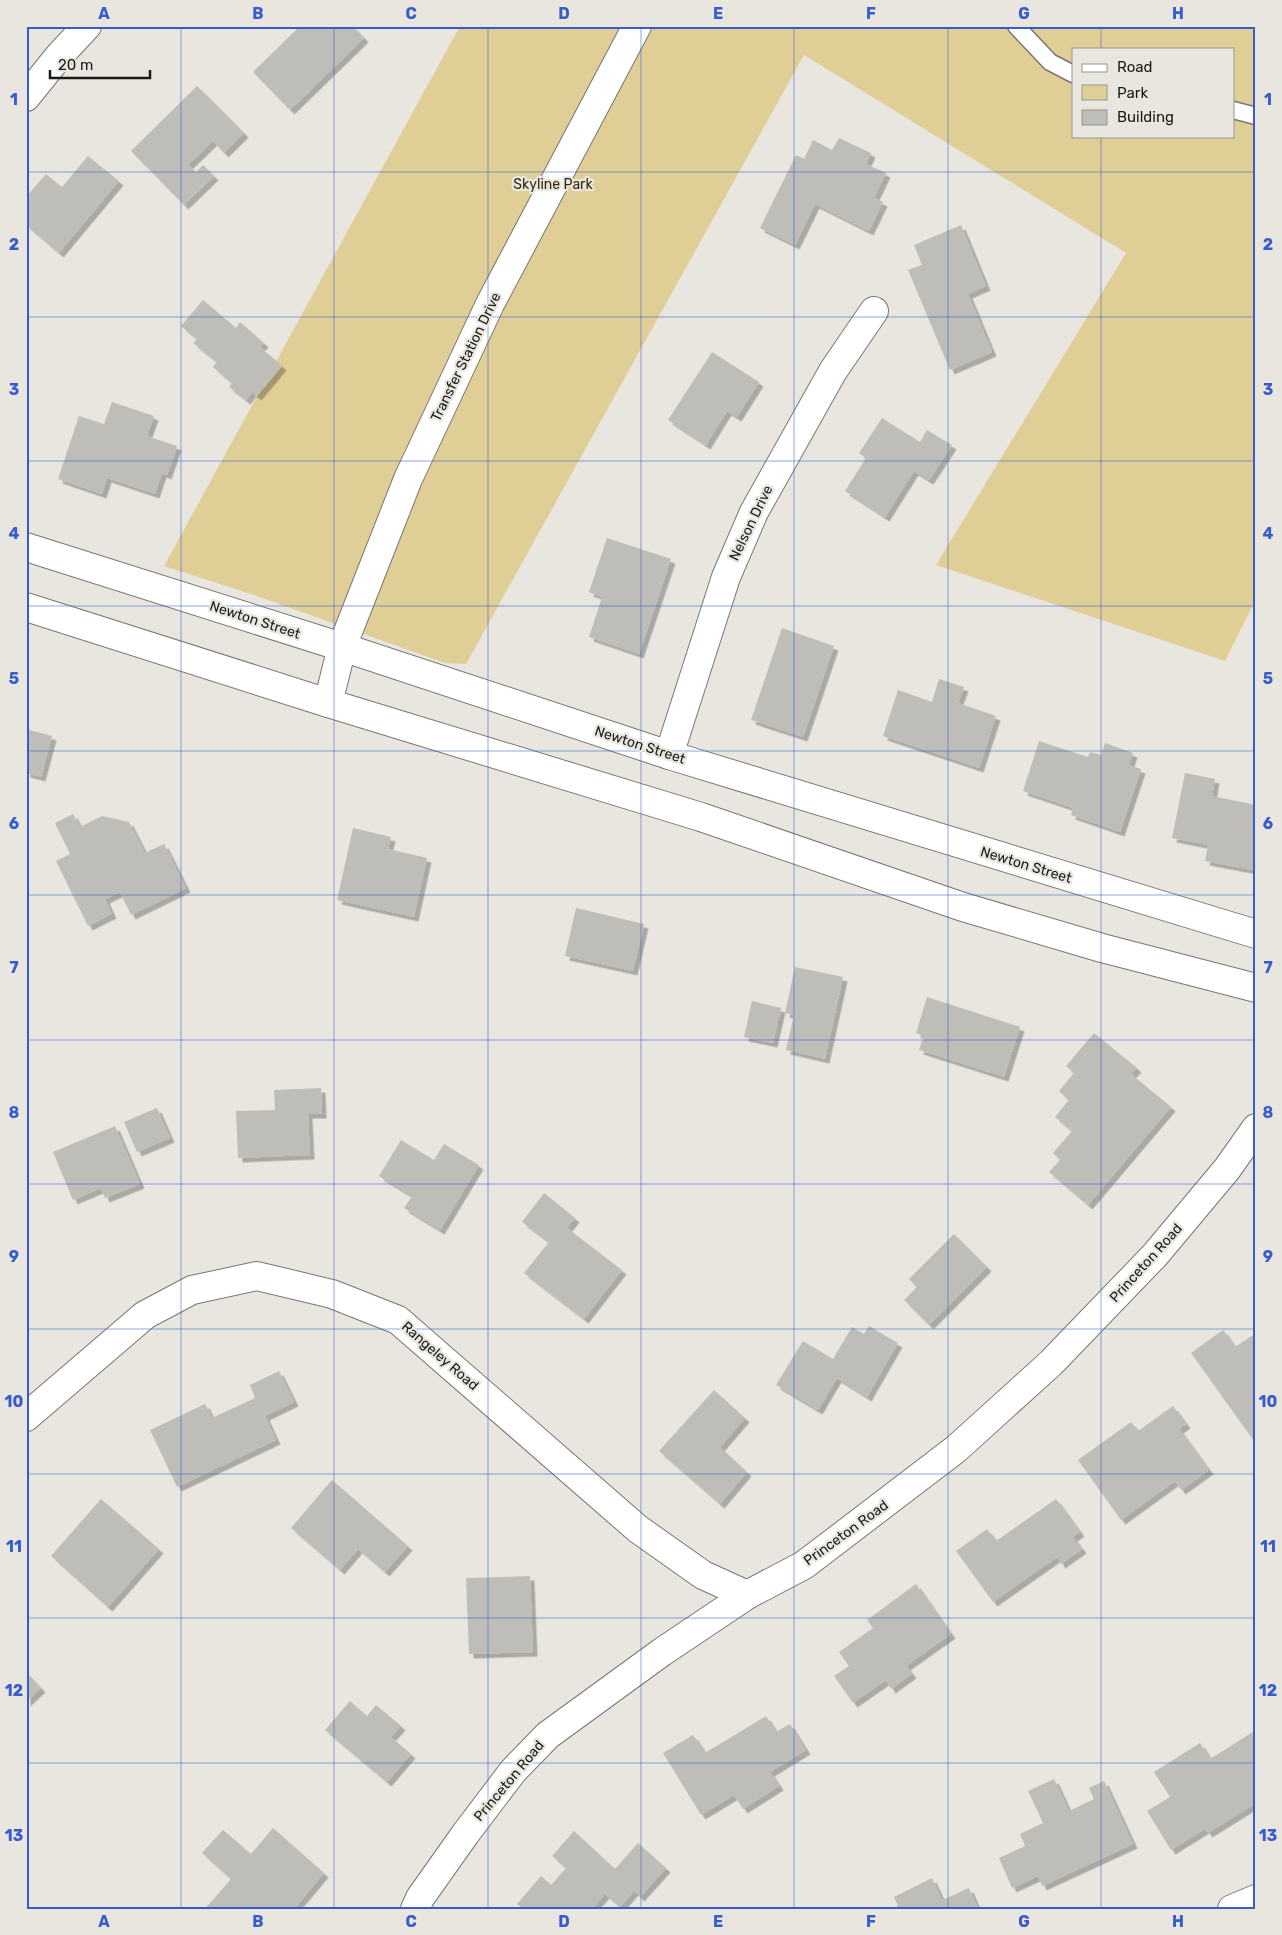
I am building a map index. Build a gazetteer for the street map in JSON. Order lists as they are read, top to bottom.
{
  "streets": {
    "street": [
      "Transfer Station Drive",
      "Nelson Drive",
      "Newton Street",
      "Princeton Road",
      "Rangeley Road"
    ]
  },
  "crossings": [
    ["Transfer Station Drive", "Newton Street"],
    ["Nelson Drive", "Newton Street"],
    ["Princeton Road", "Rangeley Road"]
  ],
  "parks": ["Skyline Park"],
  "legend": ["Road", "Park", "Building"],
  "scale_bar": "20 m",
  "grid": {
    "columns": [
      "A",
      "B",
      "C",
      "D",
      "E",
      "F",
      "G",
      "H"
    ],
    "rows": [
      "1",
      "2",
      "3",
      "4",
      "5",
      "6",
      "7",
      "8",
      "9",
      "10",
      "11",
      "12",
      "13"
    ]
  }
}
